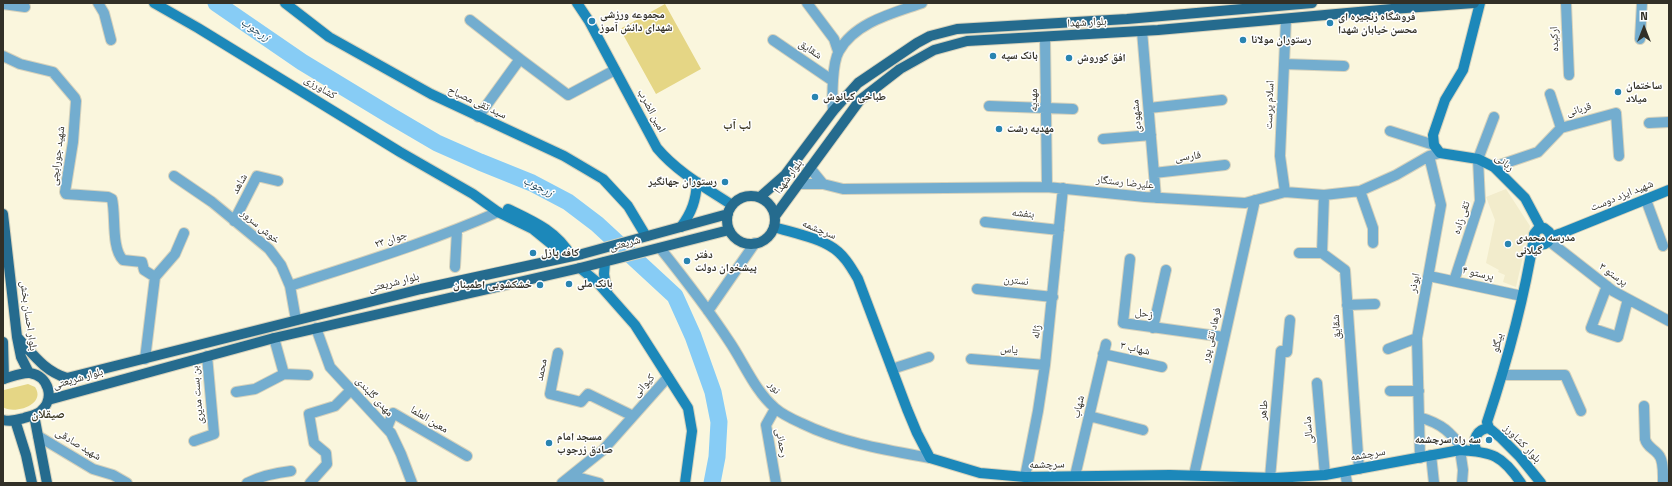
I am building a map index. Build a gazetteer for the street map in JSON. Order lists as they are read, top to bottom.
{
  "streets": {
    "main road": [
      "بلوار شهدا",
      "کشاورزی",
      "سید تقی مصباح",
      "امین الضرب",
      "ربانی",
      "شهید ایزد دوست",
      "سرچشمه",
      "شریعتی",
      "بلوار شریعتی",
      "بلوار احسان بخش",
      "بیگلو",
      "کیوانی",
      "بلوار کشاورز"
    ],
    "street": [
      "ارکیده",
      "شقایق",
      "مهدیه",
      "اسلام پرست",
      "قربانی",
      "مشهودی",
      "شهید جورابچی",
      "فارسی",
      "علیرضا رستگار",
      "شاهد",
      "بنفشه",
      "تقی زاده",
      "خوش سرور",
      "جوان ۲۳",
      "پرستو ۴",
      "پرستو ۳",
      "نسترن",
      "ابوذر",
      "زحل",
      "ژاله",
      "فرهاد تقی پور",
      "شهاب ۳",
      "یاس",
      "محمد",
      "نور",
      "بن بست مدیری",
      "مهدی گلبندی",
      "شهاب",
      "طاهر",
      "معین العلما",
      "ماسالی",
      "رحمانی",
      "شهید صادقی"
    ]
  },
  "crossings": [
    ["بلوار شهدا", "مهدیه"],
    ["بلوار شهدا", "اسلام پرست"],
    ["بلوار شهدا", "امین الضرب"],
    ["بلوار شهدا", "مشهودی"],
    ["بلوار شهدا", "علیرضا رستگار"],
    ["بلوار شهدا", "سرچشمه"],
    ["بلوار شهدا", "بلوار شریعتی"],
    ["شقایق", "سرچشمه"],
    ["کشاورزی", "جوان ۲۳"],
    ["کشاورزی", "بلوار شریعتی"],
    ["مهدیه", "علیرضا رستگار"],
    ["سید تقی مصباح", "بلوار شریعتی"],
    ["اسلام پرست", "علیرضا رستگار"],
    ["قربانی", "ربانی"],
    ["امین الضرب", "سرچشمه"],
    ["امین الضرب", "بلوار شریعتی"],
    ["مشهودی", "فارسی"],
    ["مشهودی", "علیرضا رستگار"],
    ["ربانی", "علیرضا رستگار"],
    ["ربانی", "شهید ایزد دوست"],
    ["ربانی", "تقی زاده"],
    ["ربانی", "پرستو ۳"],
    ["ربانی", "بیگلو"],
    ["علیرضا رستگار", "ابوذر"],
    ["علیرضا رستگار", "ژاله"],
    ["علیرضا رستگار", "فرهاد تقی پور"],
    ["شاهد", "خوش سرور"],
    ["شهید ایزد دوست", "پرستو ۳"],
    ["شهید ایزد دوست", "بیگلو"],
    ["بنفشه", "ژاله"],
    ["تقی زاده", "پرستو ۴"],
    ["خوش سرور", "جوان ۲۳"],
    ["خوش سرور", "بلوار شریعتی"],
    ["سرچشمه", "بلوار شریعتی"],
    ["سرچشمه", "ابوذر"],
    ["سرچشمه", "ژاله"],
    ["سرچشمه", "فرهاد تقی پور"],
    ["سرچشمه", "نور"],
    ["سرچشمه", "شهاب"],
    ["سرچشمه", "طاهر"],
    ["سرچشمه", "ماسالی"],
    ["شریعتی", "بلوار شریعتی"],
    ["شریعتی", "نور"],
    ["پرستو ۴", "ابوذر"],
    ["پرستو ۴", "بیگلو"],
    ["پرستو ۳", "بیگلو"],
    ["نسترن", "ژاله"],
    ["بلوار شریعتی", "کیوانی"],
    ["بلوار شریعتی", "بن بست مدیری"],
    ["بلوار شریعتی", "مهدی گلبندی"],
    ["زحل", "فرهاد تقی پور"],
    ["ژاله", "یاس"],
    ["بیگلو", "بلوار کشاورز"],
    ["شهاب ۳", "شهاب"],
    ["محمد", "کیوانی"],
    ["نور", "رحمانی"],
    ["مهدی گلبندی", "معین العلما"]
  ],
  "districts": ["لب آب", "صیقلان"],
  "water": ["زرجوب"],
  "places": [
    "مجموعه ورزشی شهدای دانش آموز",
    "فروشگاه زنجیره ای محسن خیابان شهدا",
    "رستوران مولانا",
    "بانک سپه",
    "افق کوروش",
    "ساختمان میلاد",
    "طباخی کیانوش",
    "مهدیه رشت",
    "رستوران جهانگیر",
    "مدرسه محمدی گیلانی",
    "کافه پازل",
    "دفتر پیشخوان دولت",
    "بانک ملی",
    "خشکشویی اطمینان",
    "سه راه سرچشمه",
    "مسجد امام صادق زرجوب"
  ],
  "north": "top"
}
